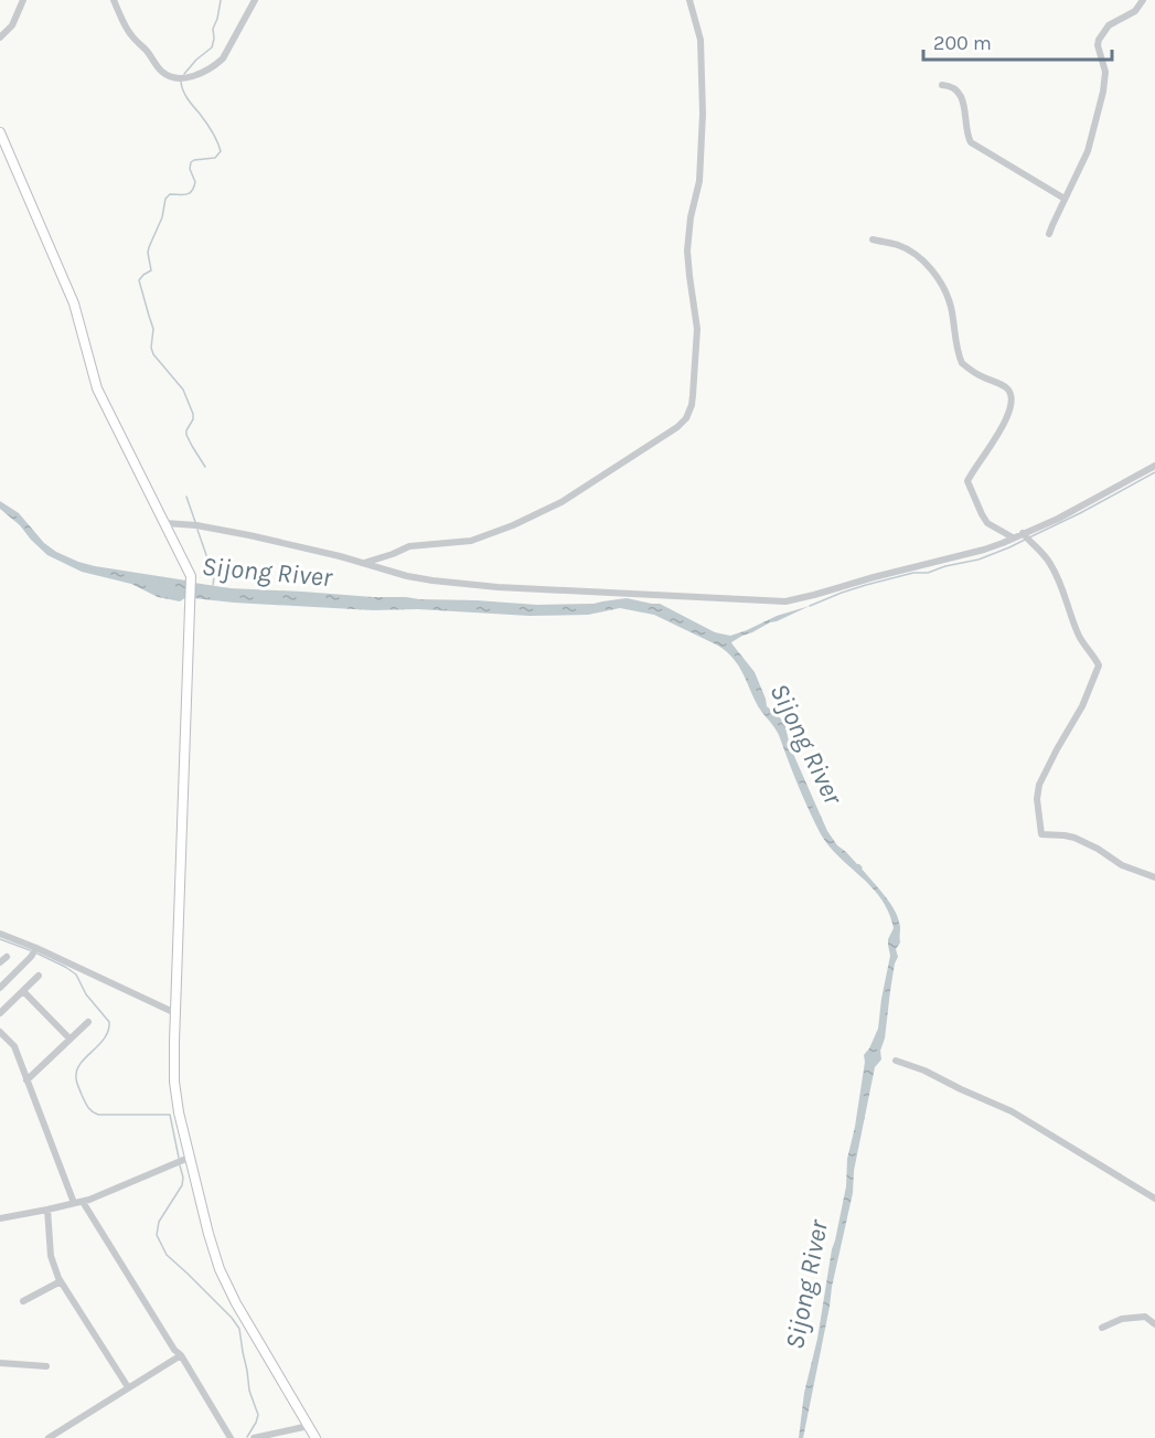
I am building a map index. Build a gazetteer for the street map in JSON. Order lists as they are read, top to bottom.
{
  "water": ["Sijong River"],
  "scale_bar": "200 m"
}
